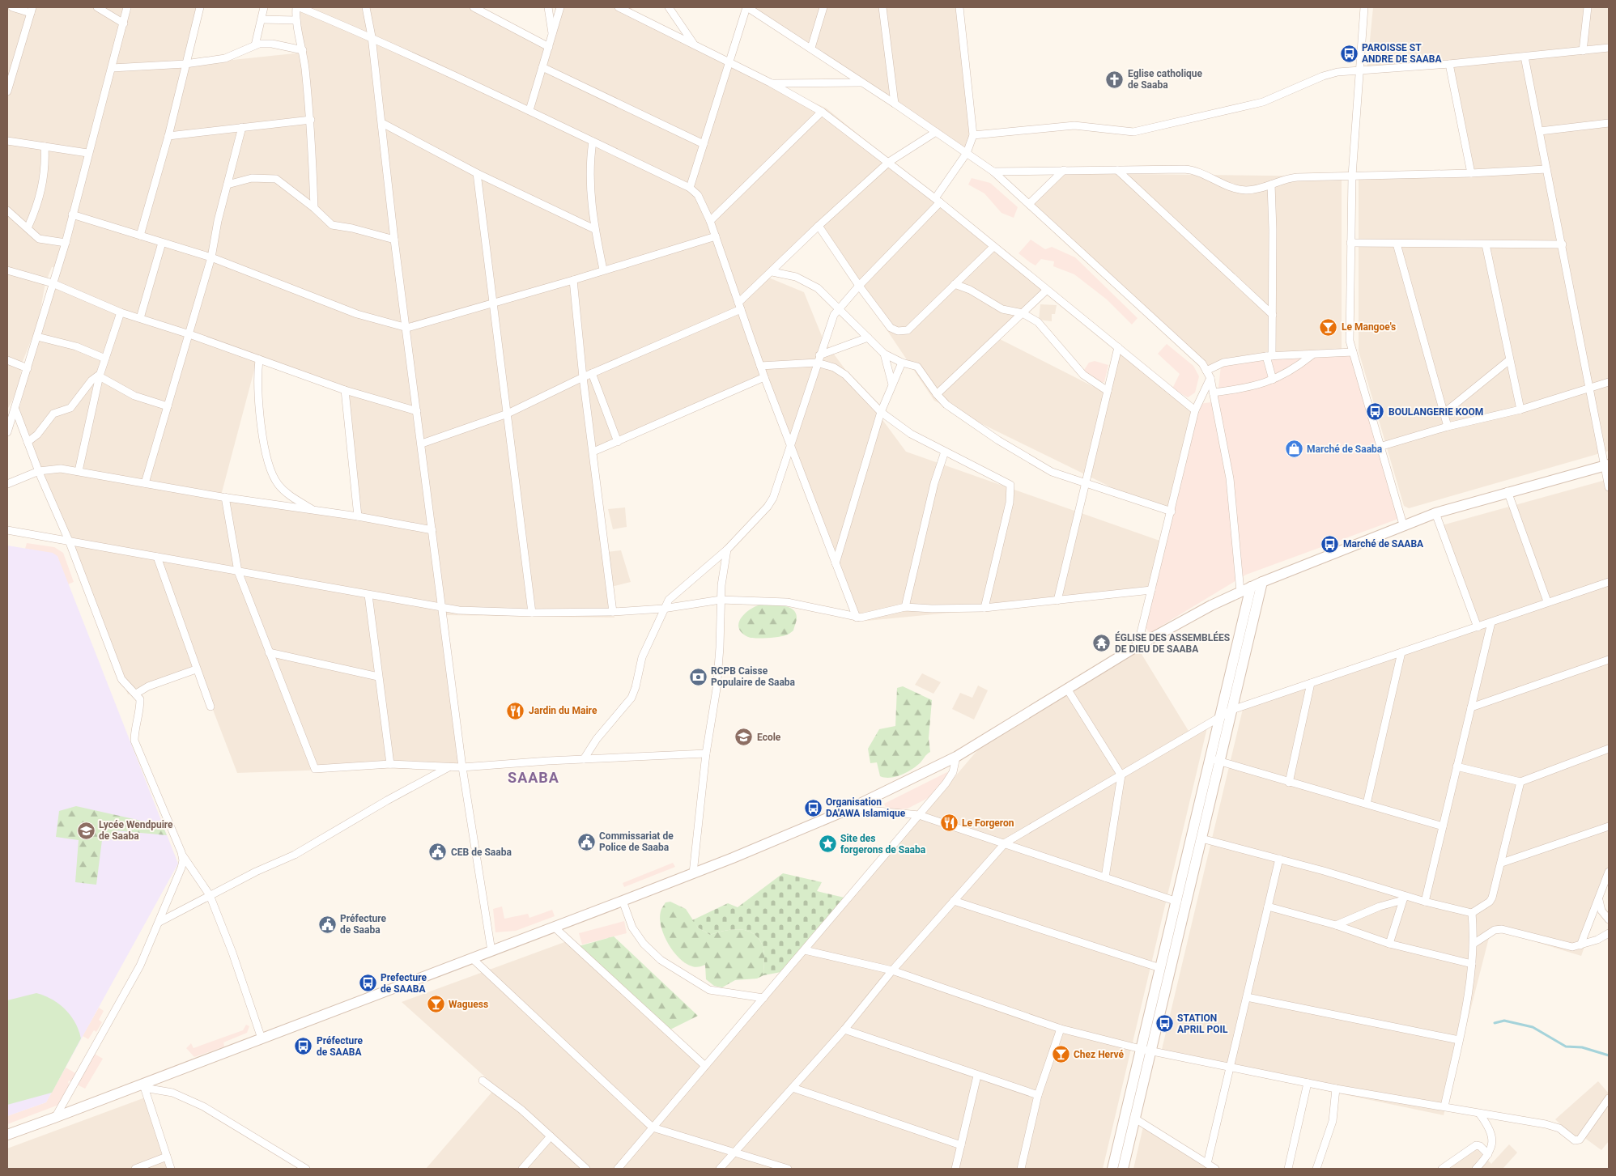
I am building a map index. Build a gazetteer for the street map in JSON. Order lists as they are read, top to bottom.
{
  "districts": ["SAABA"],
  "places": {
    "bus stop": [
      "PAROISSE ST ANDRE DE SAABA",
      "BOULANGERIE KOOM",
      "Marché de SAABA",
      "Organisation DA'AWA Islamique",
      "Prefecture de SAABA",
      "STATION APRIL POIL",
      "Préfecture de SAABA"
    ],
    "church": ["Eglise catholique de Saaba"],
    "bar": ["Le Mangoe's", "Waguess", "Chez Hervé"],
    "shop": ["Marché de Saaba"],
    "temple": ["ÉGLISE DES ASSEMBLÉES DE DIEU DE SAABA"],
    "bank": ["RCPB Caisse Populaire de Saaba"],
    "restaurant": ["Jardin du Maire", "Le Forgeron"],
    "school or university": ["Ecole", "Lycée Wendpuire de Saaba"],
    "public building": ["Commissariat de Police de Saaba", "CEB de Saaba", "Préfecture de Saaba"],
    "place": ["Site des forgerons de Saaba"]
  }
}
